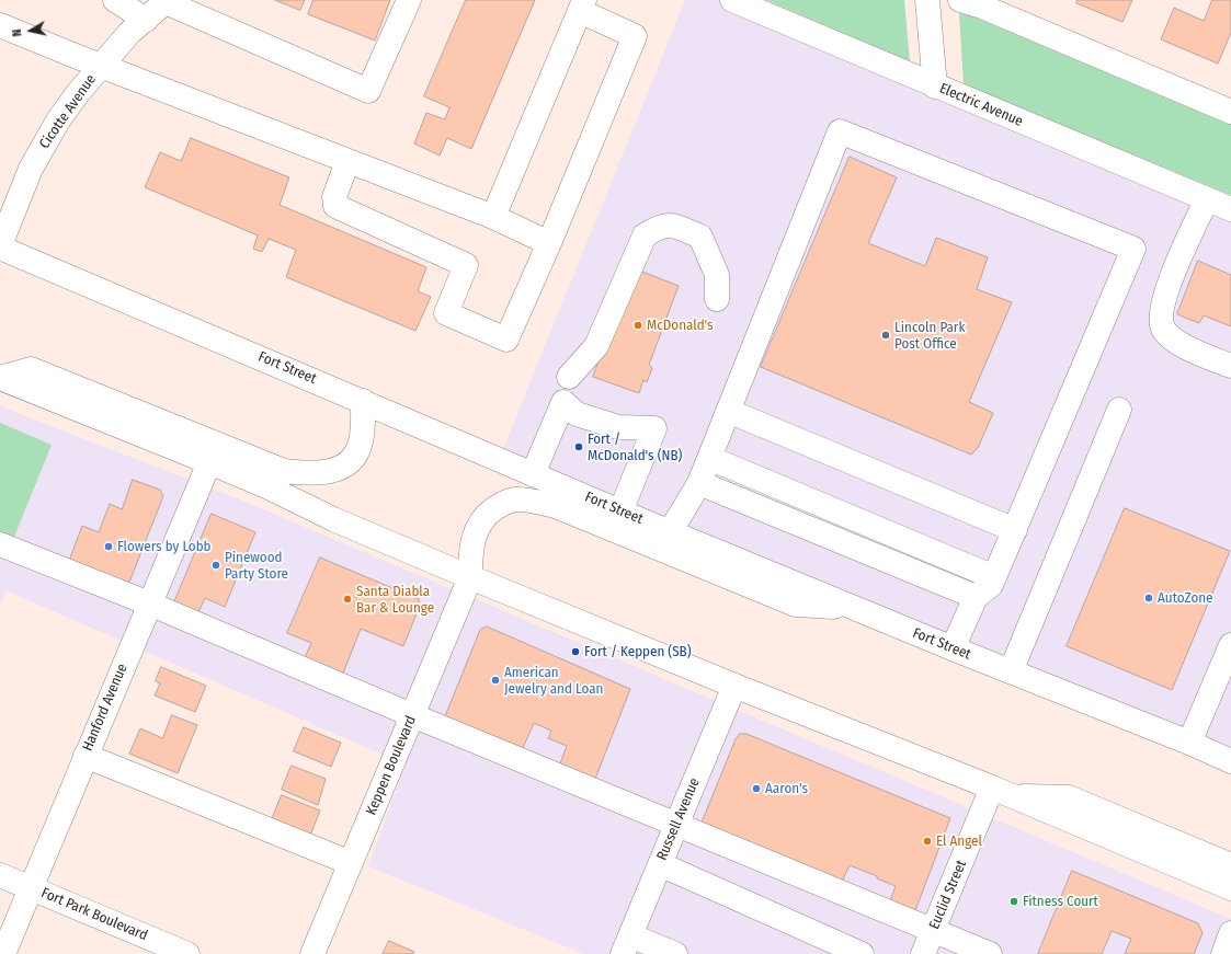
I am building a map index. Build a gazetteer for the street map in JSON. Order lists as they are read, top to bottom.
{
  "streets": {
    "main road": [
      "Electric Avenue",
      "Cicotte Avenue",
      "Fort Street",
      "Hanford Avenue",
      "Keppen Boulevard",
      "Russell Avenue",
      "Euclid Street",
      "Fort Park Boulevard"
    ]
  },
  "crossings": [
    ["Cicotte Avenue", "Fort Street"],
    ["Hanford Avenue", "Fort Park Boulevard"]
  ],
  "places": [
    "McDonald's",
    "Lincoln Park Post Office",
    "Fort / McDonald's (NB)",
    "Flowers by Lobb",
    "Pinewood Party Store",
    "AutoZone",
    "Santa Diabla Bar & Lounge",
    "Fort / Keppen (SB)",
    "American Jewelry and Loan",
    "Aaron's",
    "El Angel",
    "Fitness Court"
  ],
  "north": "left"
}
